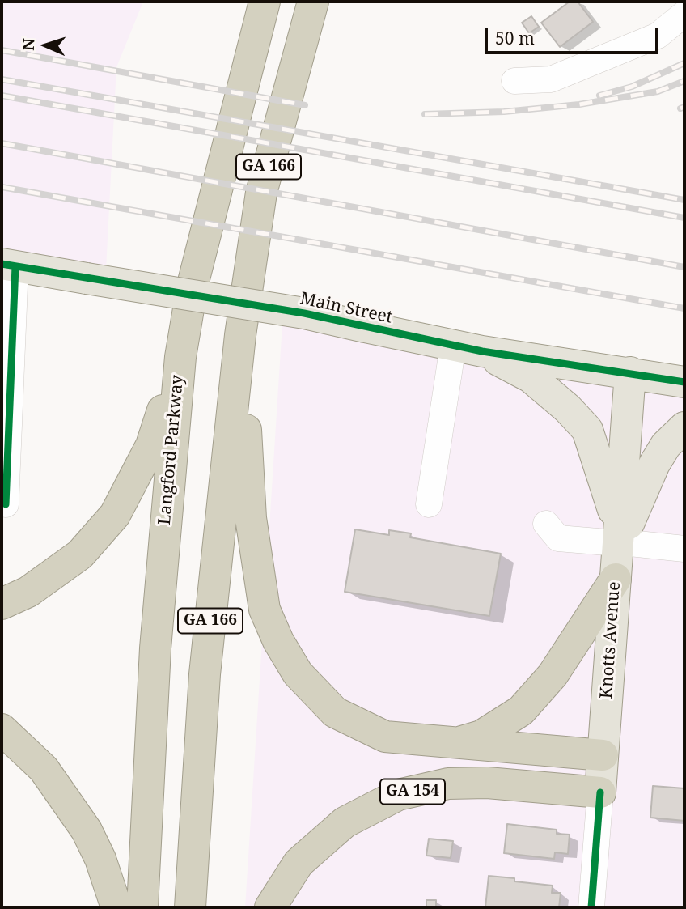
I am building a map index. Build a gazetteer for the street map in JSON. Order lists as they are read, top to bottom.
{
  "streets": {
    "highway": ["GA 166", "Langford Parkway", "GA 154"],
    "main road": ["Main Street", "Knotts Avenue"]
  },
  "crossings": [
    ["Main Street", "Knotts Avenue"],
    ["Knotts Avenue", "GA 154"]
  ],
  "scale_bar": "50 m",
  "north": "left"
}
